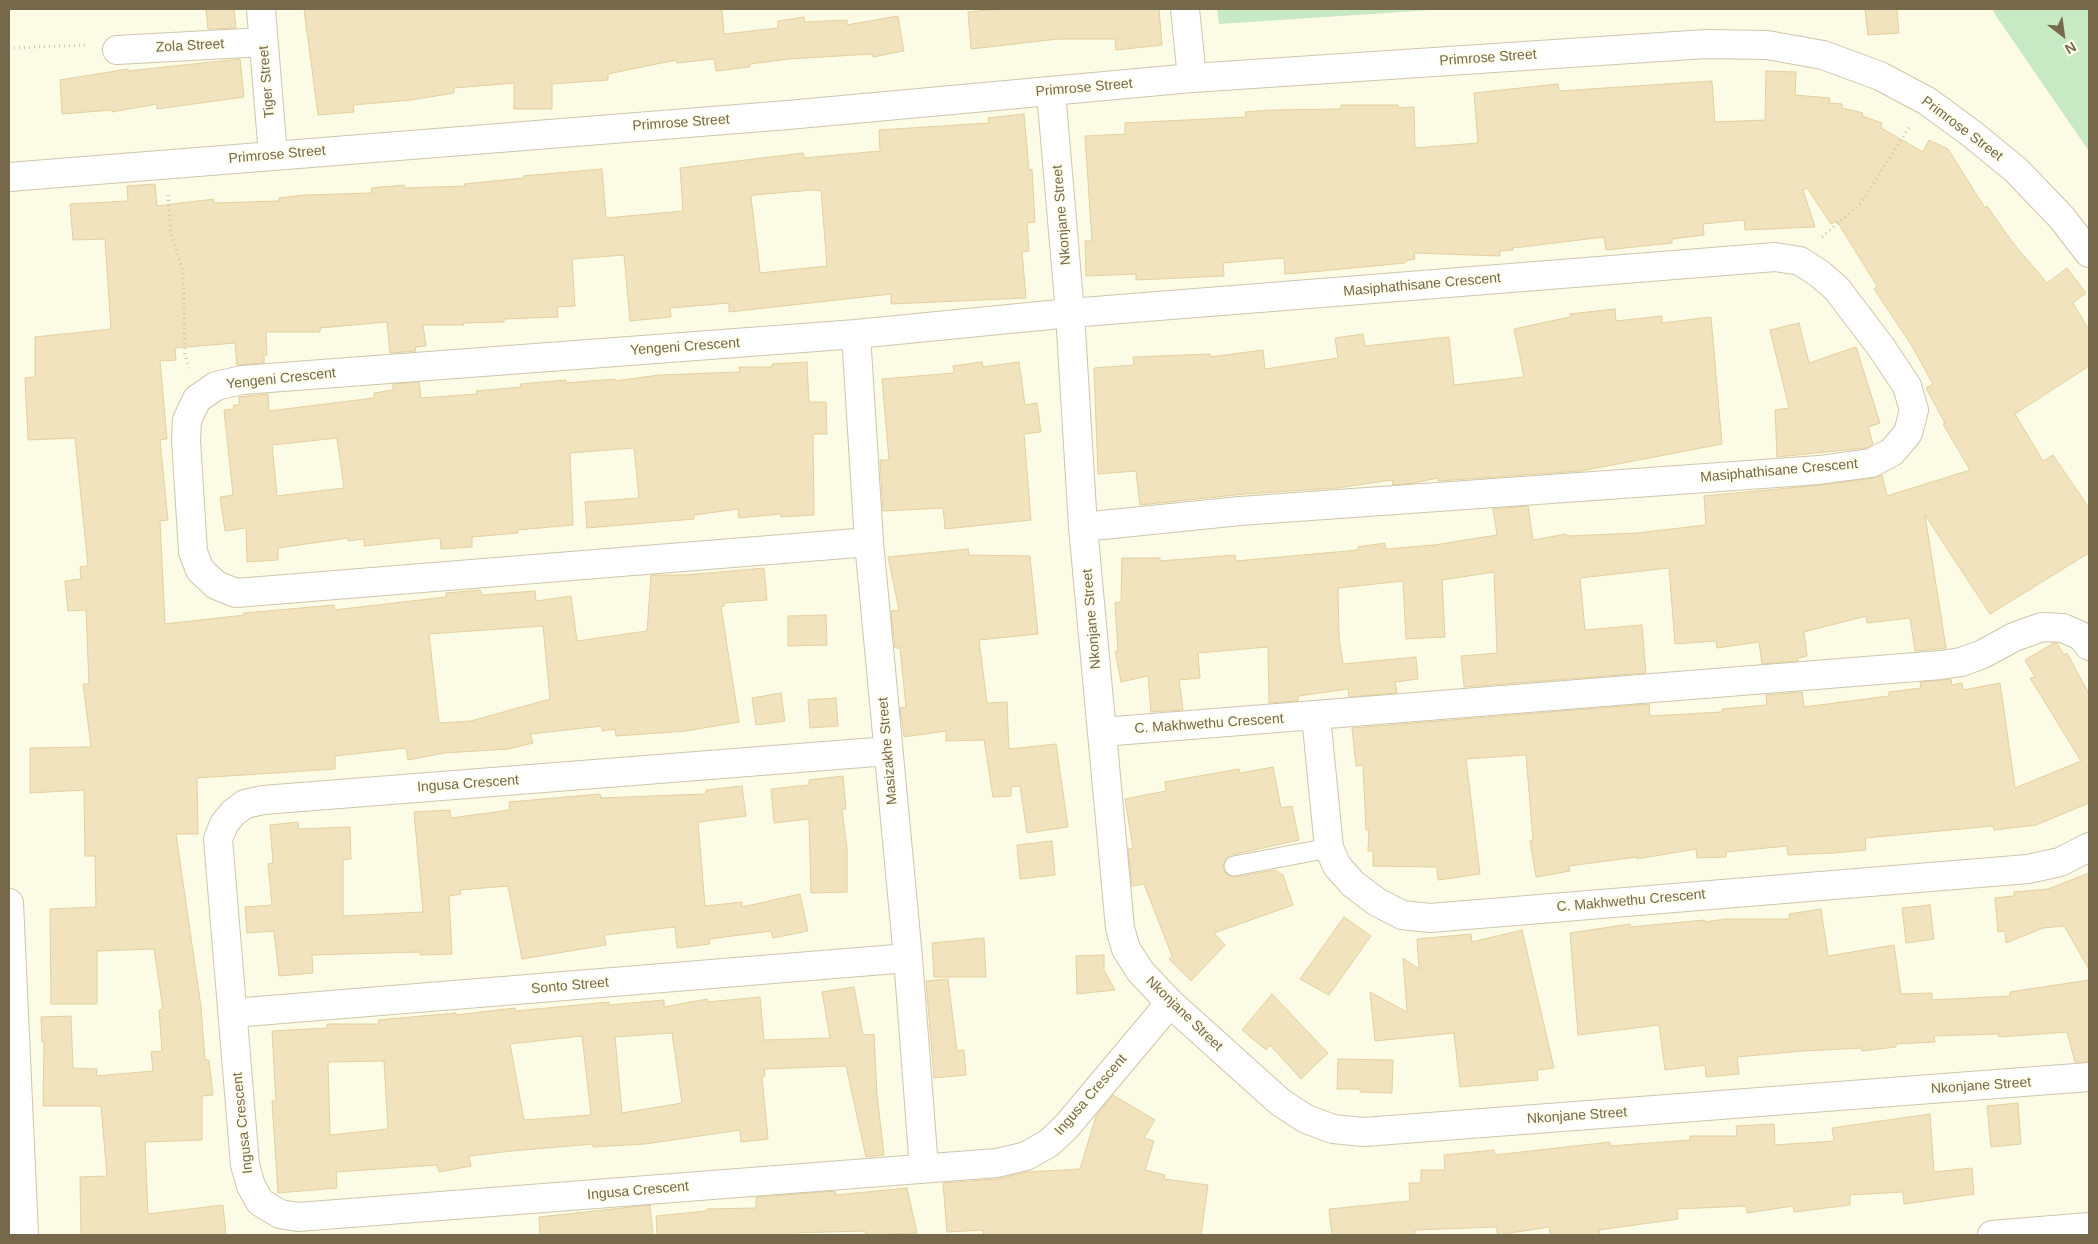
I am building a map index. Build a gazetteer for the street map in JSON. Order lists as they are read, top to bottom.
{
  "streets": {
    "street": [
      "Zola Street",
      "Primrose Street",
      "Tiger Street",
      "Nkonjane Street",
      "Masiphathisane Crescent",
      "Yengeni Crescent",
      "C. Makhwethu Crescent",
      "Masizakhe Street",
      "Ingusa Crescent",
      "Sonto Street"
    ]
  },
  "crossings": [
    ["Zola Street", "Tiger Street"],
    ["Primrose Street", "Tiger Street"],
    ["Primrose Street", "Nkonjane Street"],
    ["Nkonjane Street", "Masiphathisane Crescent"],
    ["Nkonjane Street", "Yengeni Crescent"],
    ["Nkonjane Street", "C. Makhwethu Crescent"],
    ["Nkonjane Street", "Ingusa Crescent"],
    ["Masiphathisane Crescent", "Yengeni Crescent"],
    ["Yengeni Crescent", "Masizakhe Street"],
    ["Masizakhe Street", "Ingusa Crescent"],
    ["Masizakhe Street", "Sonto Street"],
    ["Ingusa Crescent", "Sonto Street"]
  ],
  "north": "bottom right"
}
